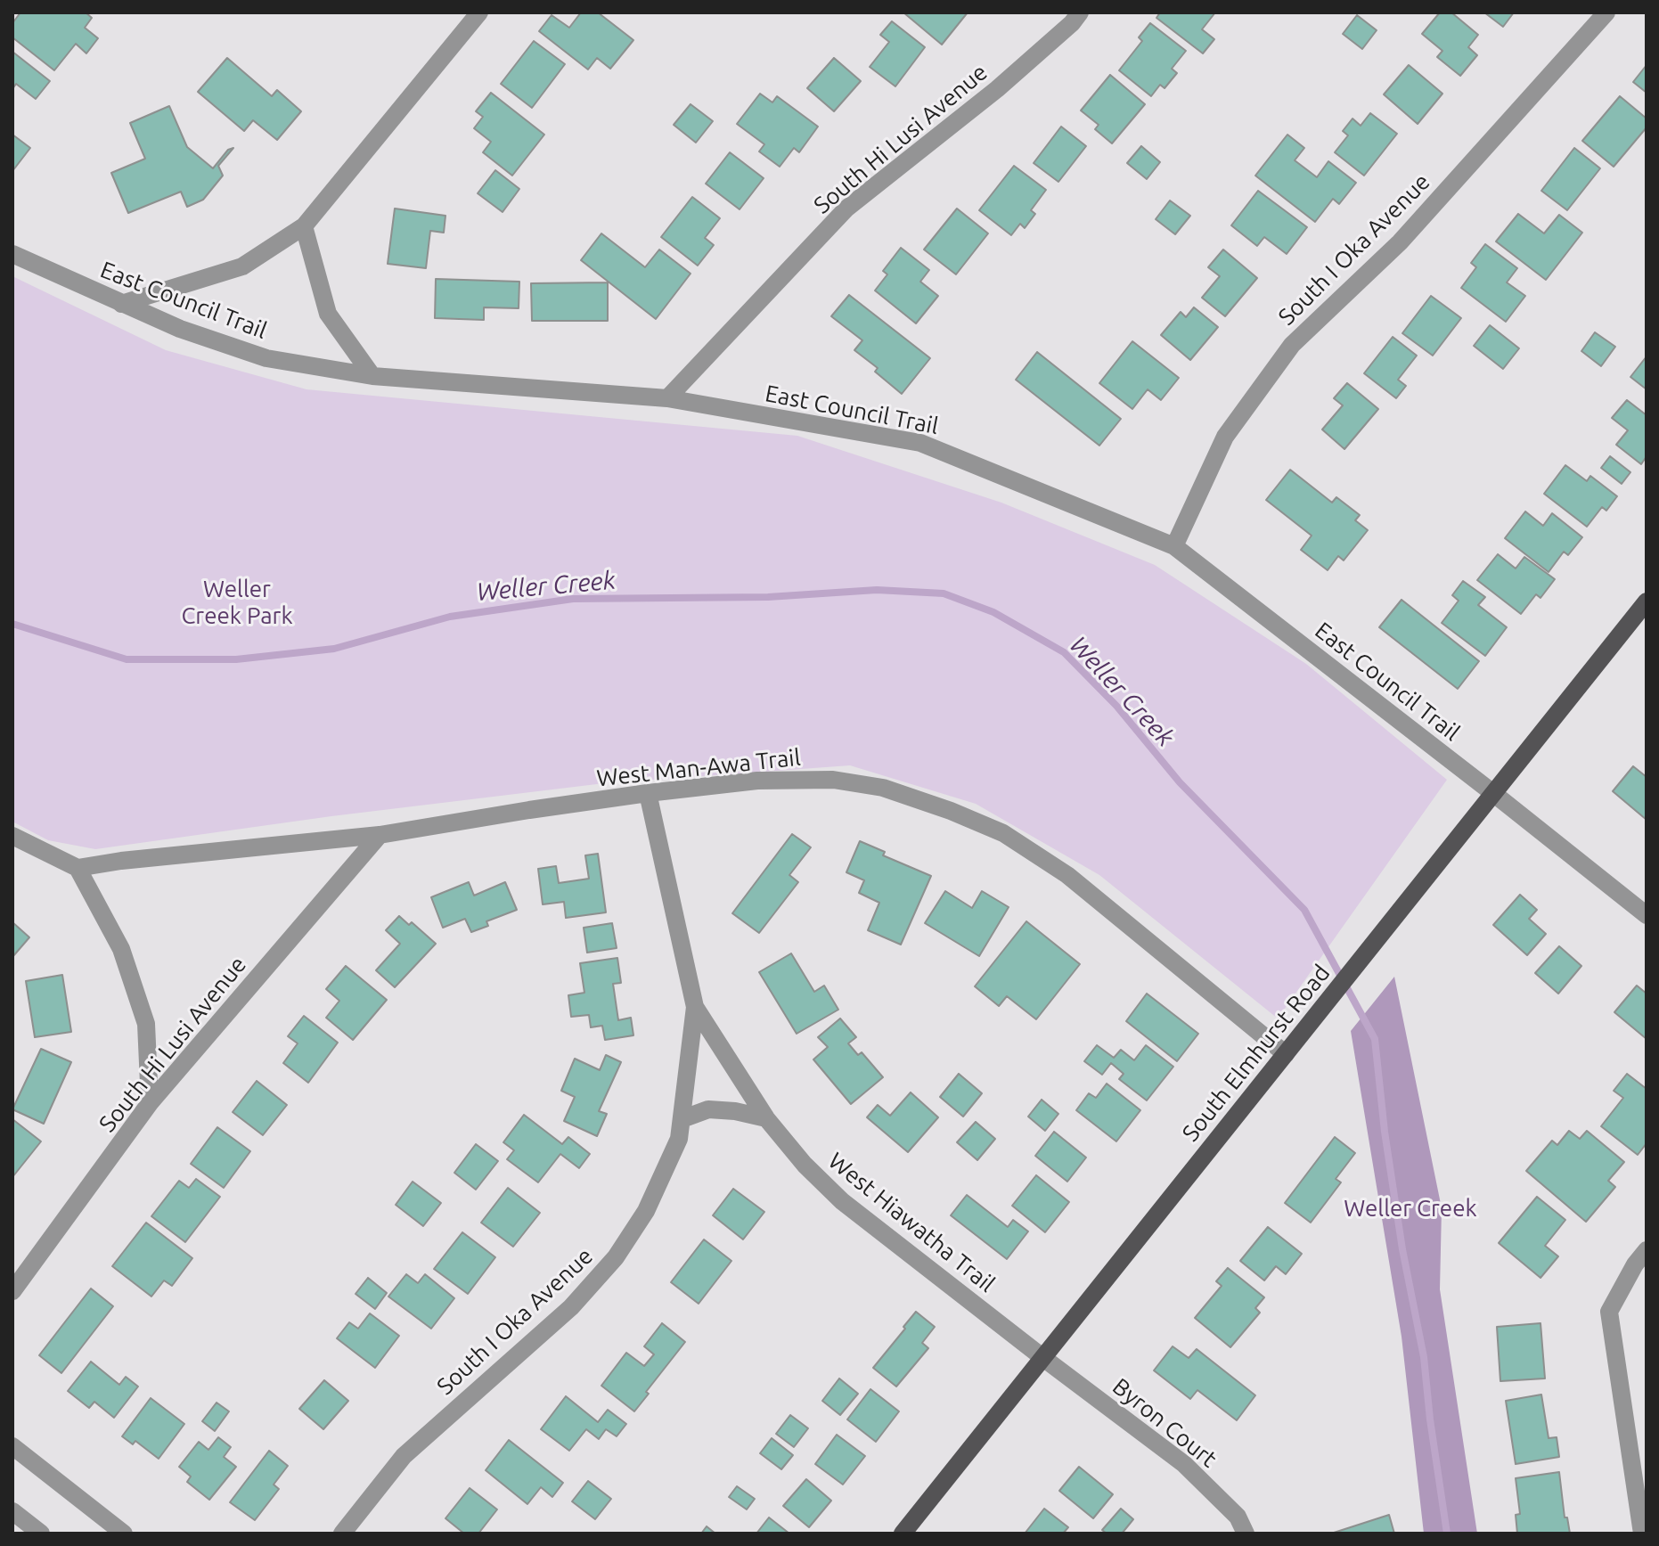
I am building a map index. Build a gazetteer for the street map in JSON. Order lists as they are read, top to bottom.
{
  "streets": {
    "main road": ["South Elmhurst Road"],
    "street": [
      "South Hi Lusi Avenue",
      "South I Oka Avenue",
      "East Council Trail",
      "West Man-Awa Trail",
      "West Hiawatha Trail",
      "Byron Court"
    ]
  },
  "crossings": [
    ["South Hi Lusi Avenue", "East Council Trail"],
    ["South Hi Lusi Avenue", "West Man-Awa Trail"],
    ["South I Oka Avenue", "East Council Trail"],
    ["South I Oka Avenue", "West Hiawatha Trail"],
    ["East Council Trail", "South Elmhurst Road"],
    ["West Man-Awa Trail", "South Elmhurst Road"],
    ["West Man-Awa Trail", "West Hiawatha Trail"],
    ["South Elmhurst Road", "West Hiawatha Trail"],
    ["South Elmhurst Road", "Byron Court"],
    ["West Hiawatha Trail", "Byron Court"]
  ],
  "water": ["Weller Creek"],
  "parks": ["Weller Creek Park", "Weller Creek"]
}
